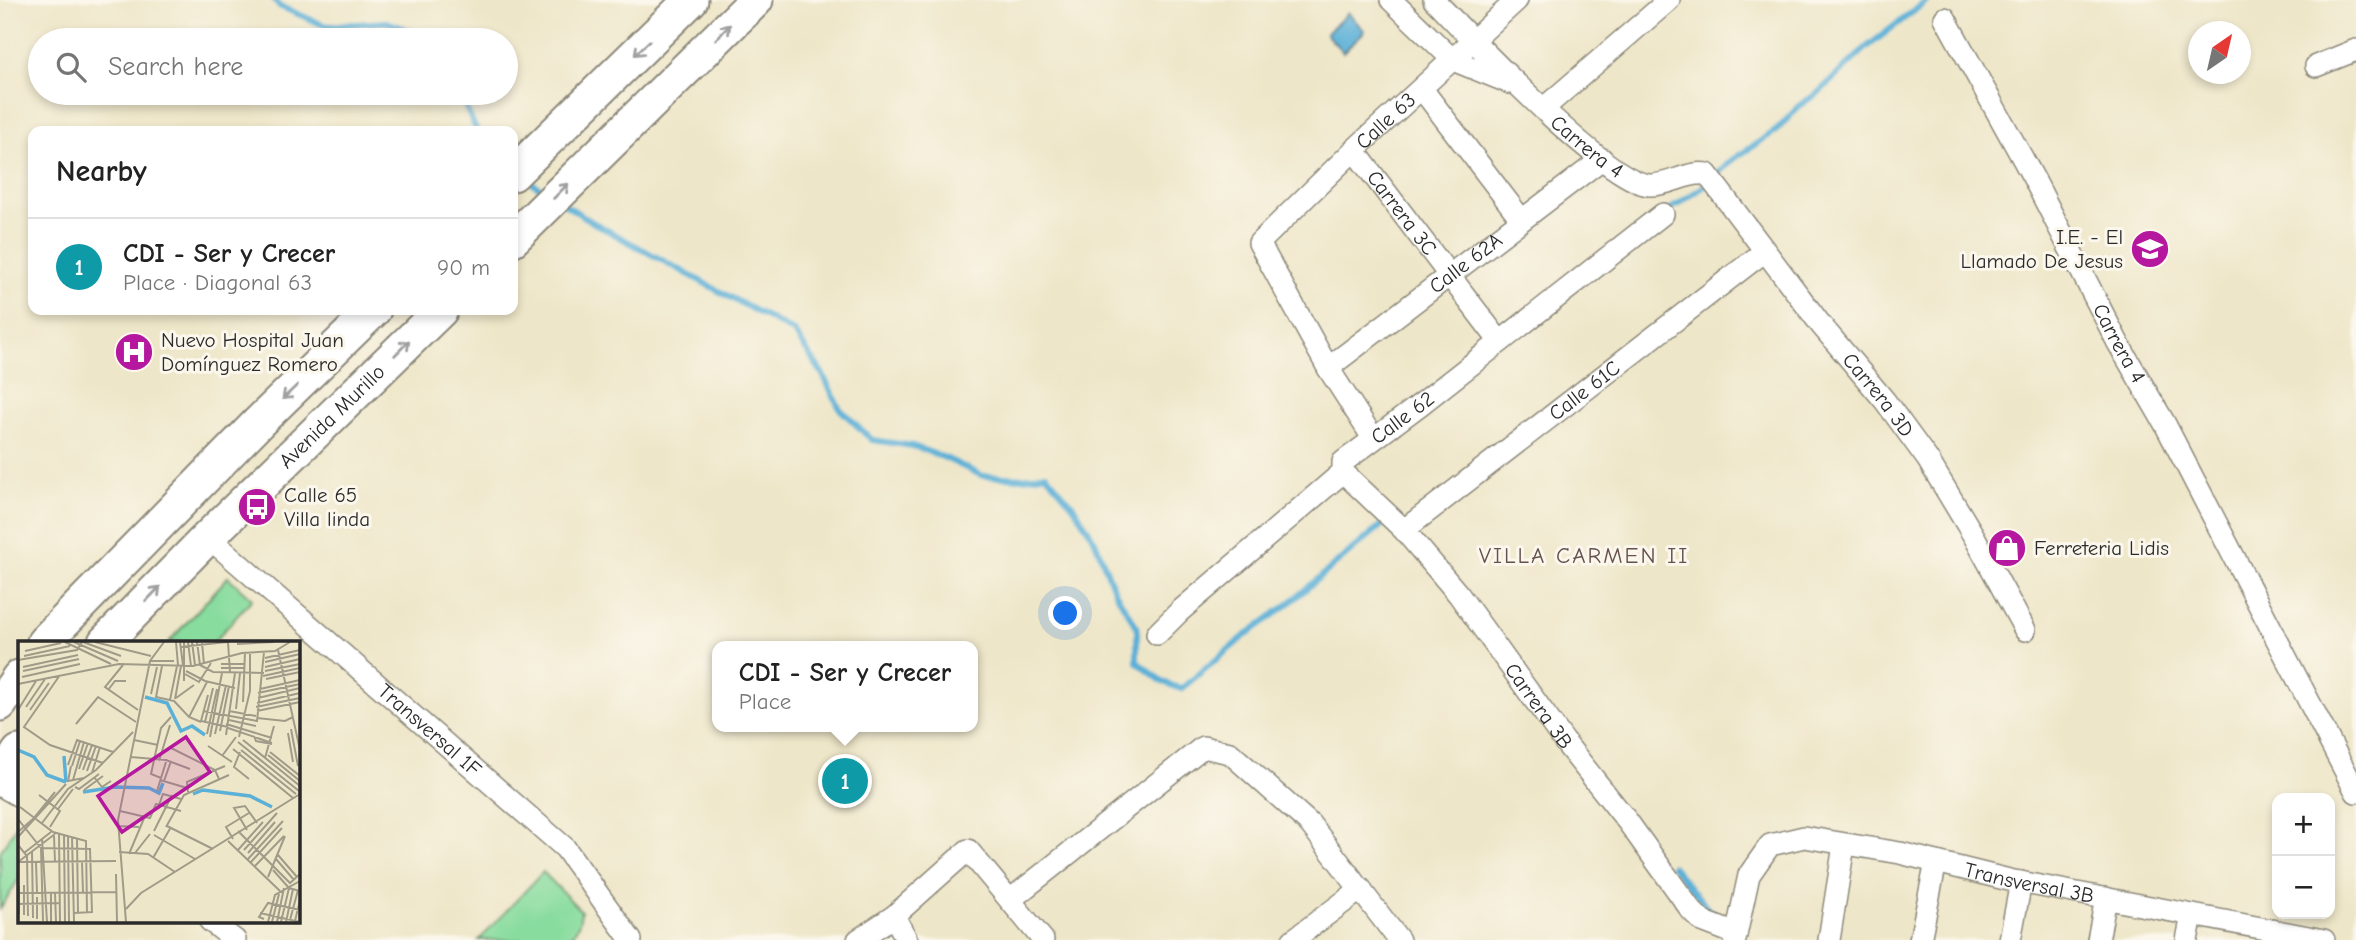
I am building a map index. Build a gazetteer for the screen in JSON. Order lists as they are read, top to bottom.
{
  "streets": {
    "main road": ["Avenida Murillo"],
    "street": [
      "Calle 63",
      "Carrera 4",
      "Carrera 3C",
      "Calle 62A",
      "Calle 61C",
      "Carrera 3D",
      "Calle 62",
      "Carrera 3B",
      "Transversal 1F",
      "Transversal 3B"
    ]
  },
  "crossings": [
    ["Calle 63", "Carrera 4"],
    ["Calle 63", "Carrera 3C"],
    ["Calle 63", "Calle 62A"],
    ["Carrera 4", "Calle 62A"],
    ["Carrera 4", "Carrera 3D"],
    ["Carrera 3C", "Calle 62A"],
    ["Carrera 3C", "Calle 62"],
    ["Calle 61C", "Carrera 3D"],
    ["Calle 61C", "Carrera 3B"],
    ["Avenida Murillo", "Transversal 1F"],
    ["Calle 62", "Carrera 3B"],
    ["Carrera 3B", "Transversal 3B"]
  ],
  "districts": ["VILLA CARMEN II"],
  "places": {
    "school or university": ["I.E. - El Llamado De Jesus"],
    "hospital": ["Nuevo Hospital Juan Domínguez Romero"],
    "bus stop": ["Calle 65 Villa linda"],
    "shop": ["Ferreteria Lidis"]
  },
  "north": "top right",
  "page": {
    "search": "Search here",
    "heading": "Nearby",
    "list": [
      {
        "mark": "1",
        "name": "CDI - Ser y Crecer",
        "note": "Place · Diagonal 63",
        "value": "90 m"
      }
    ],
    "popup": ["CDI - Ser y Crecer", "Place"],
    "pins": "1",
    "map_buttons": ["+", "−"]
  }
}
